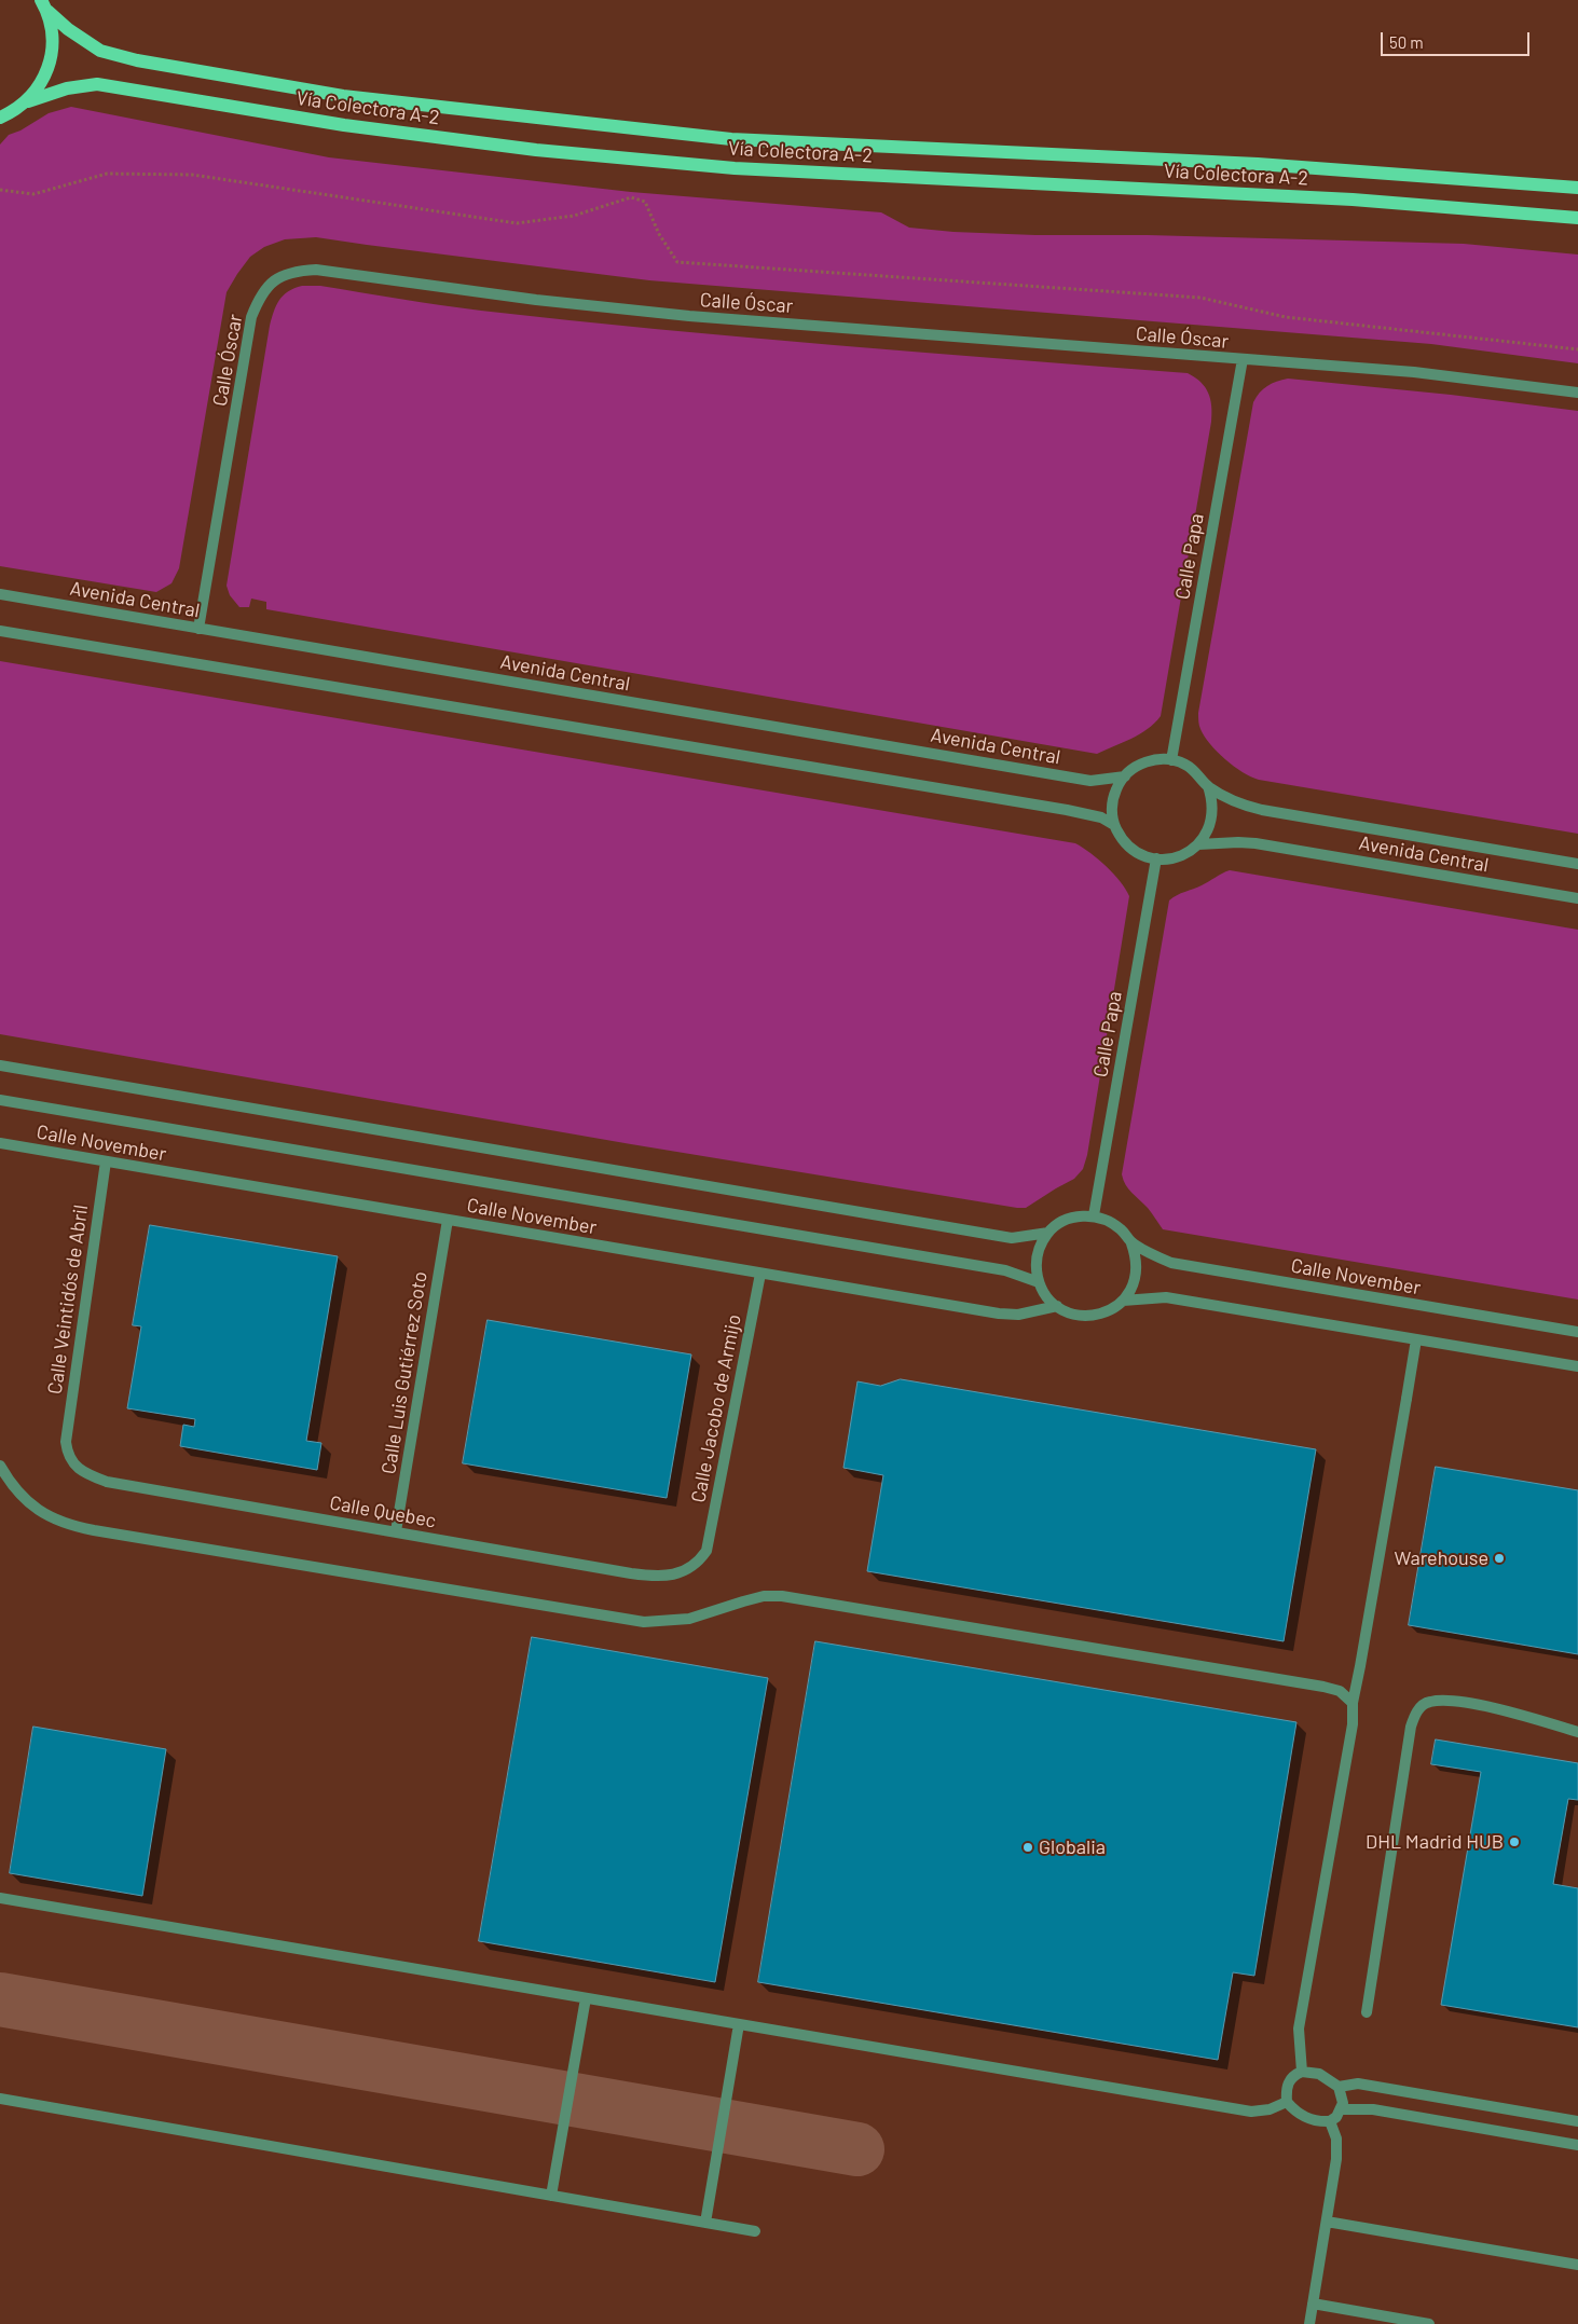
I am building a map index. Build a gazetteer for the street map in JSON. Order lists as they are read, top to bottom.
{
  "streets": {
    "main road": ["Vía Colectora A-2"],
    "street": [
      "Calle Óscar",
      "Calle Papa",
      "Avenida Central",
      "Calle November",
      "Calle Veintidós de Abril",
      "Calle Luis Gutiérrez Soto",
      "Calle Jacobo de Armijo",
      "Calle Quebec"
    ]
  },
  "crossings": [
    ["Calle Óscar", "Calle Papa"],
    ["Calle Óscar", "Avenida Central"],
    ["Calle Papa", "Avenida Central"],
    ["Calle Papa", "Calle November"],
    ["Calle November", "Calle Veintidós de Abril"],
    ["Calle November", "Calle Luis Gutiérrez Soto"],
    ["Calle November", "Calle Jacobo de Armijo"],
    ["Calle Veintidós de Abril", "Calle Quebec"],
    ["Calle Luis Gutiérrez Soto", "Calle Quebec"],
    ["Calle Jacobo de Armijo", "Calle Quebec"]
  ],
  "places": ["Warehouse", "DHL Madrid HUB", "Globalia"],
  "scale_bar": "50 m"
}
